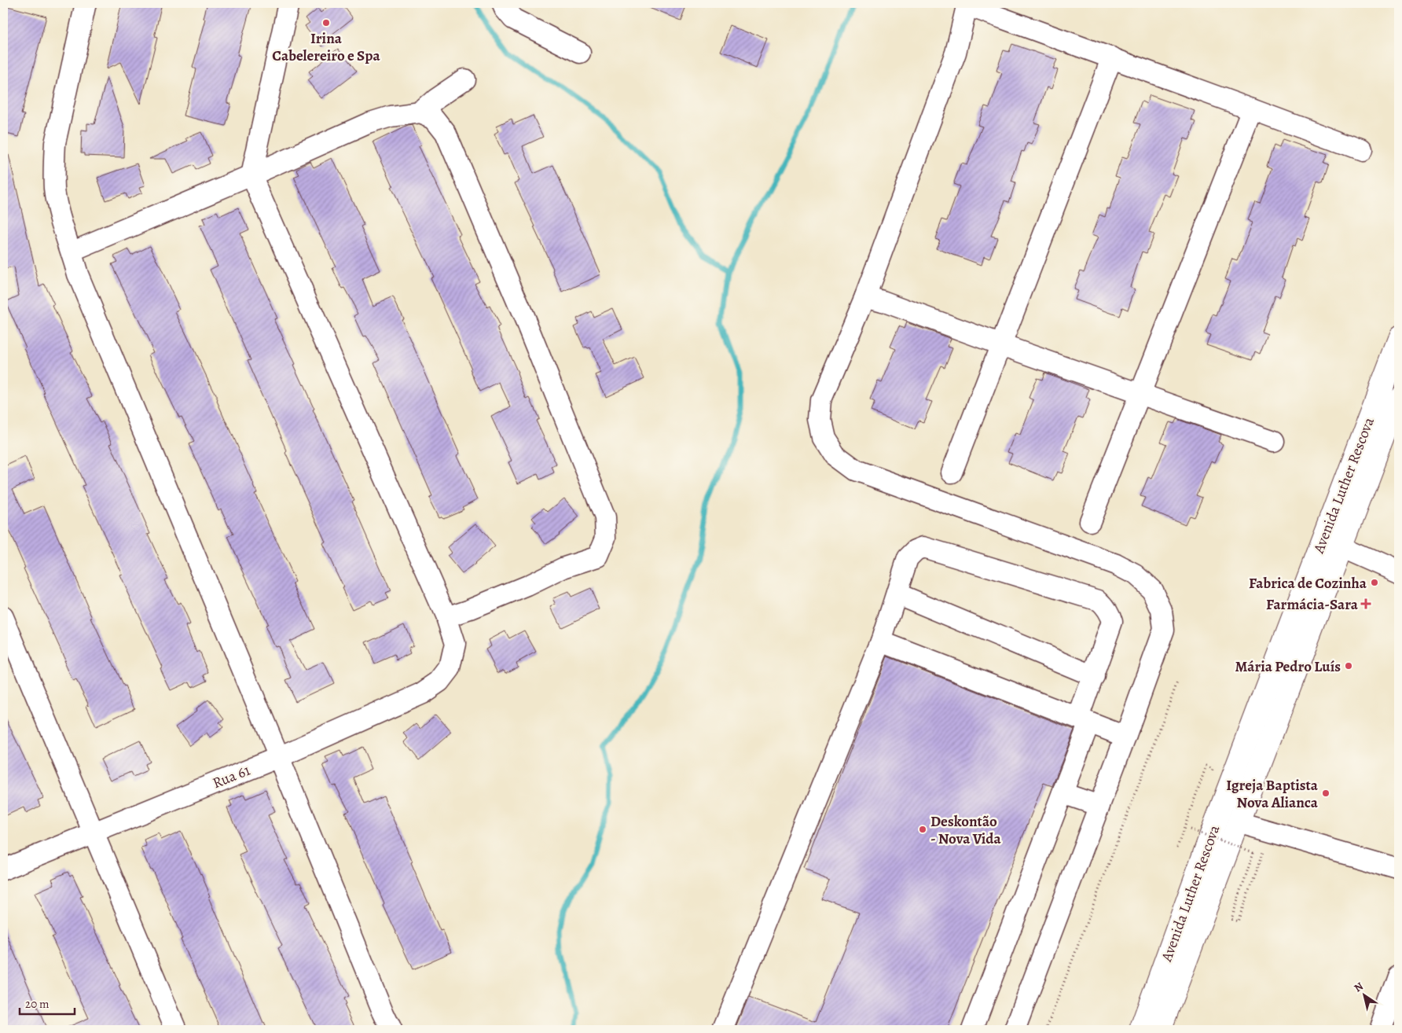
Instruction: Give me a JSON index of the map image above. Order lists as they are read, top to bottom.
{
  "streets": {
    "main road": ["Avenida Luther Rescova"],
    "street": ["Rua 61"]
  },
  "places": {
    "other": [
      "Irina Cabelereiro e Spa",
      "Fabrica de Cozinha",
      "Mária Pedro Luís",
      "Igreja Baptista Nova Alianca",
      "Deskontão - Nova Vida"
    ],
    "health": ["Farmácia-Sara"]
  },
  "scale_bar": "20 m",
  "north": "top left"
}
